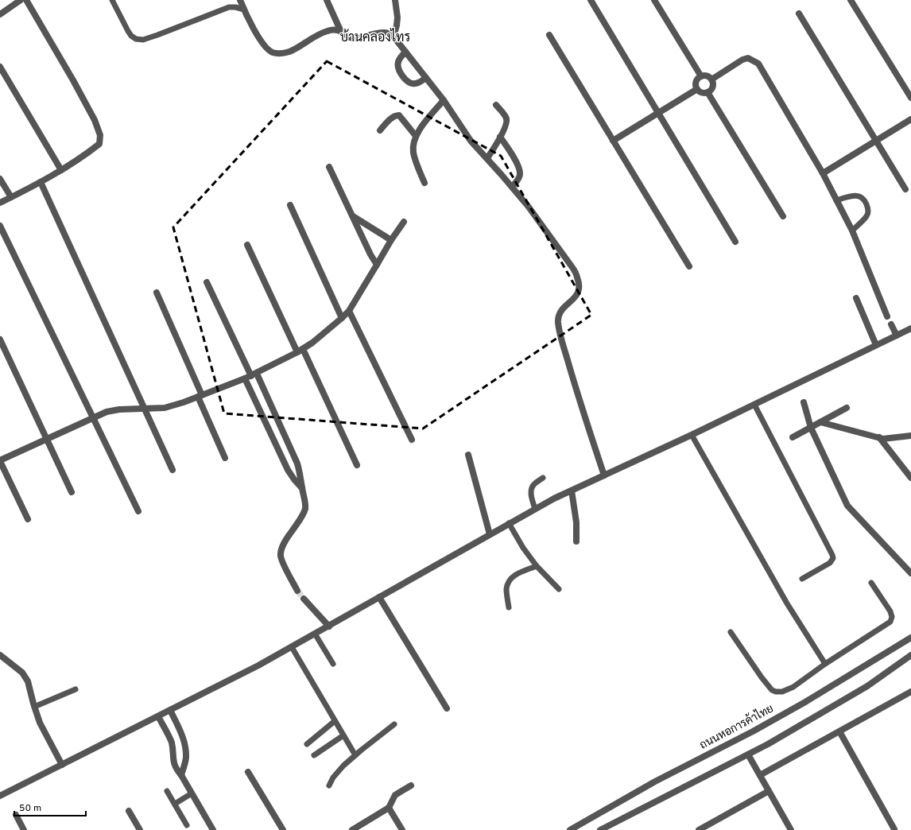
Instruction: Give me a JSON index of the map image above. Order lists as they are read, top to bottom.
{
  "streets": {
    "street": ["ถนนหอการค้าไทย"]
  },
  "districts": ["บ้านคลองไทร"],
  "scale_bar": "50 m"
}
